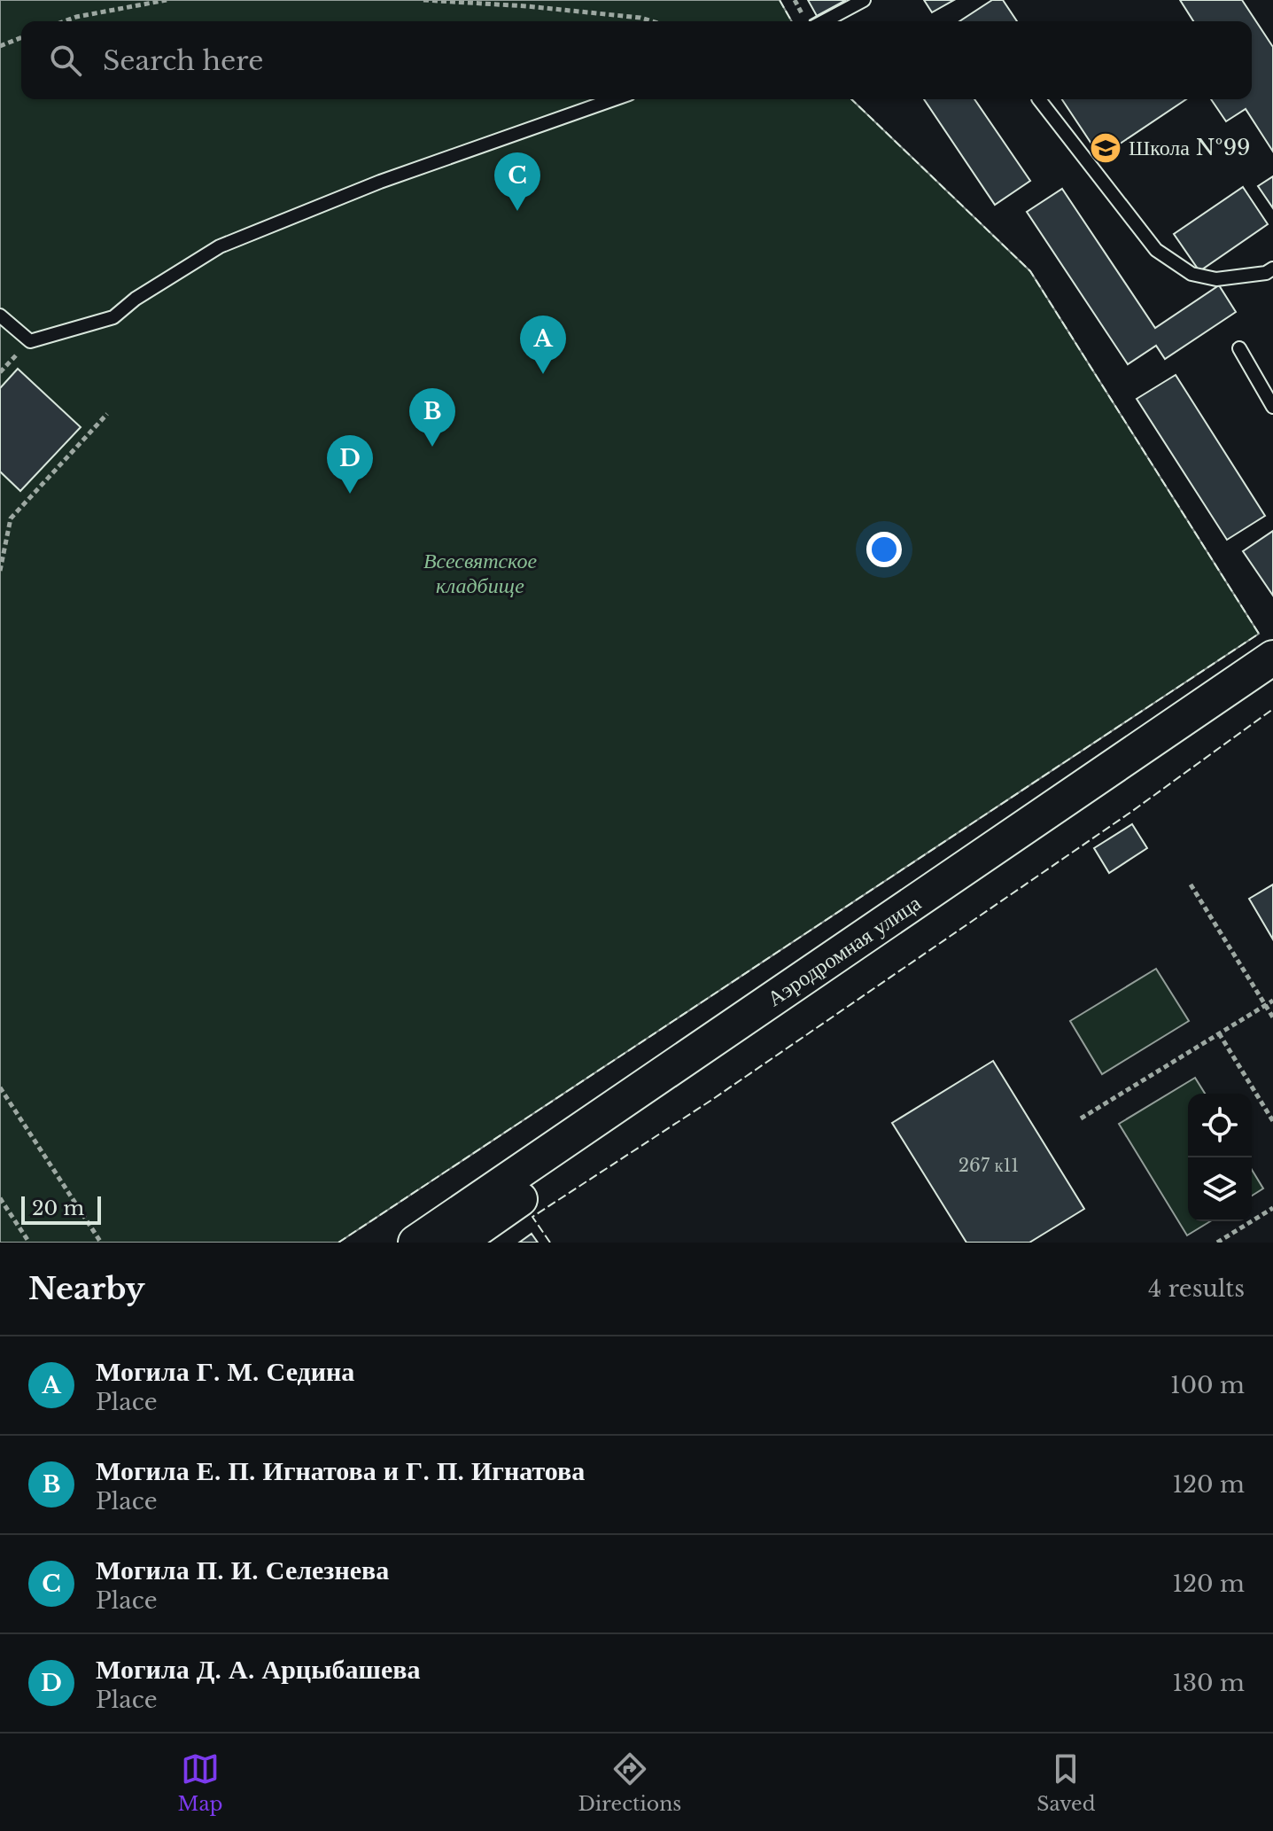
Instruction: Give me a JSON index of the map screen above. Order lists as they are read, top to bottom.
{
  "streets": {
    "street": ["Аэродромная улица"]
  },
  "parks": ["Всесвятское кладбище"],
  "places": {
    "school or university": ["Школа №99"]
  },
  "house_numbers": ["267 к11"],
  "scale_bar": "20 m",
  "page": {
    "search": "Search here",
    "pins": [
      "C",
      "A",
      "B",
      "D"
    ],
    "scale": "20 m",
    "heading": ["Nearby", "4 results"],
    "list": [
      {
        "mark": "A",
        "name": "Могила Г. М. Седина",
        "note": "Place",
        "value": "100 m"
      },
      {
        "mark": "B",
        "name": "Могила Е. П. Игнатова и Г. П. Игнатова",
        "note": "Place",
        "value": "120 m"
      },
      {
        "mark": "C",
        "name": "Могила П. И. Селезнева",
        "note": "Place",
        "value": "120 m"
      },
      {
        "mark": "D",
        "name": "Могила Д. А. Арцыбашева",
        "note": "Place",
        "value": "130 m"
      }
    ],
    "nav": ["Map", "Directions", "Saved"]
  }
}
